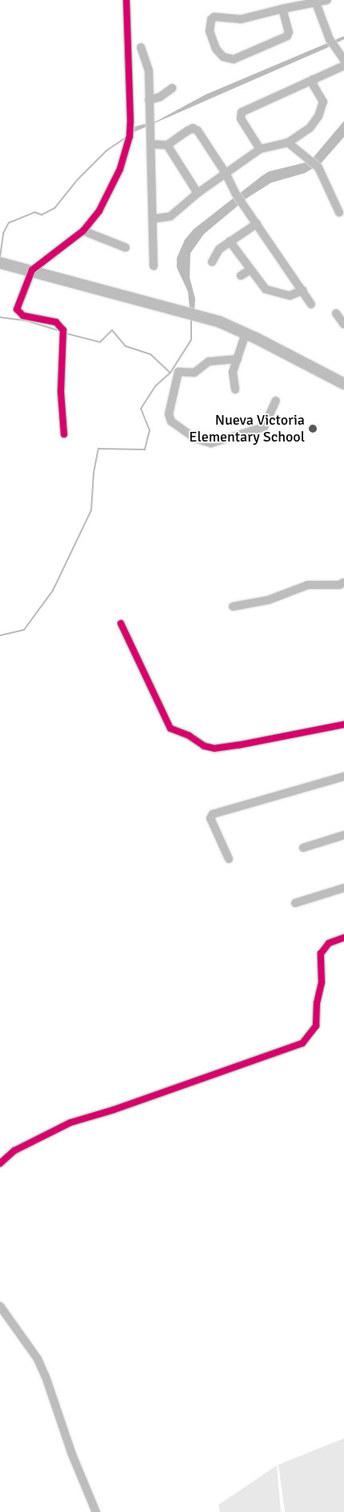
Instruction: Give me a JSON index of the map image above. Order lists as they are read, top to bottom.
{
  "places": ["Nueva Victoria Elementary School"]
}
